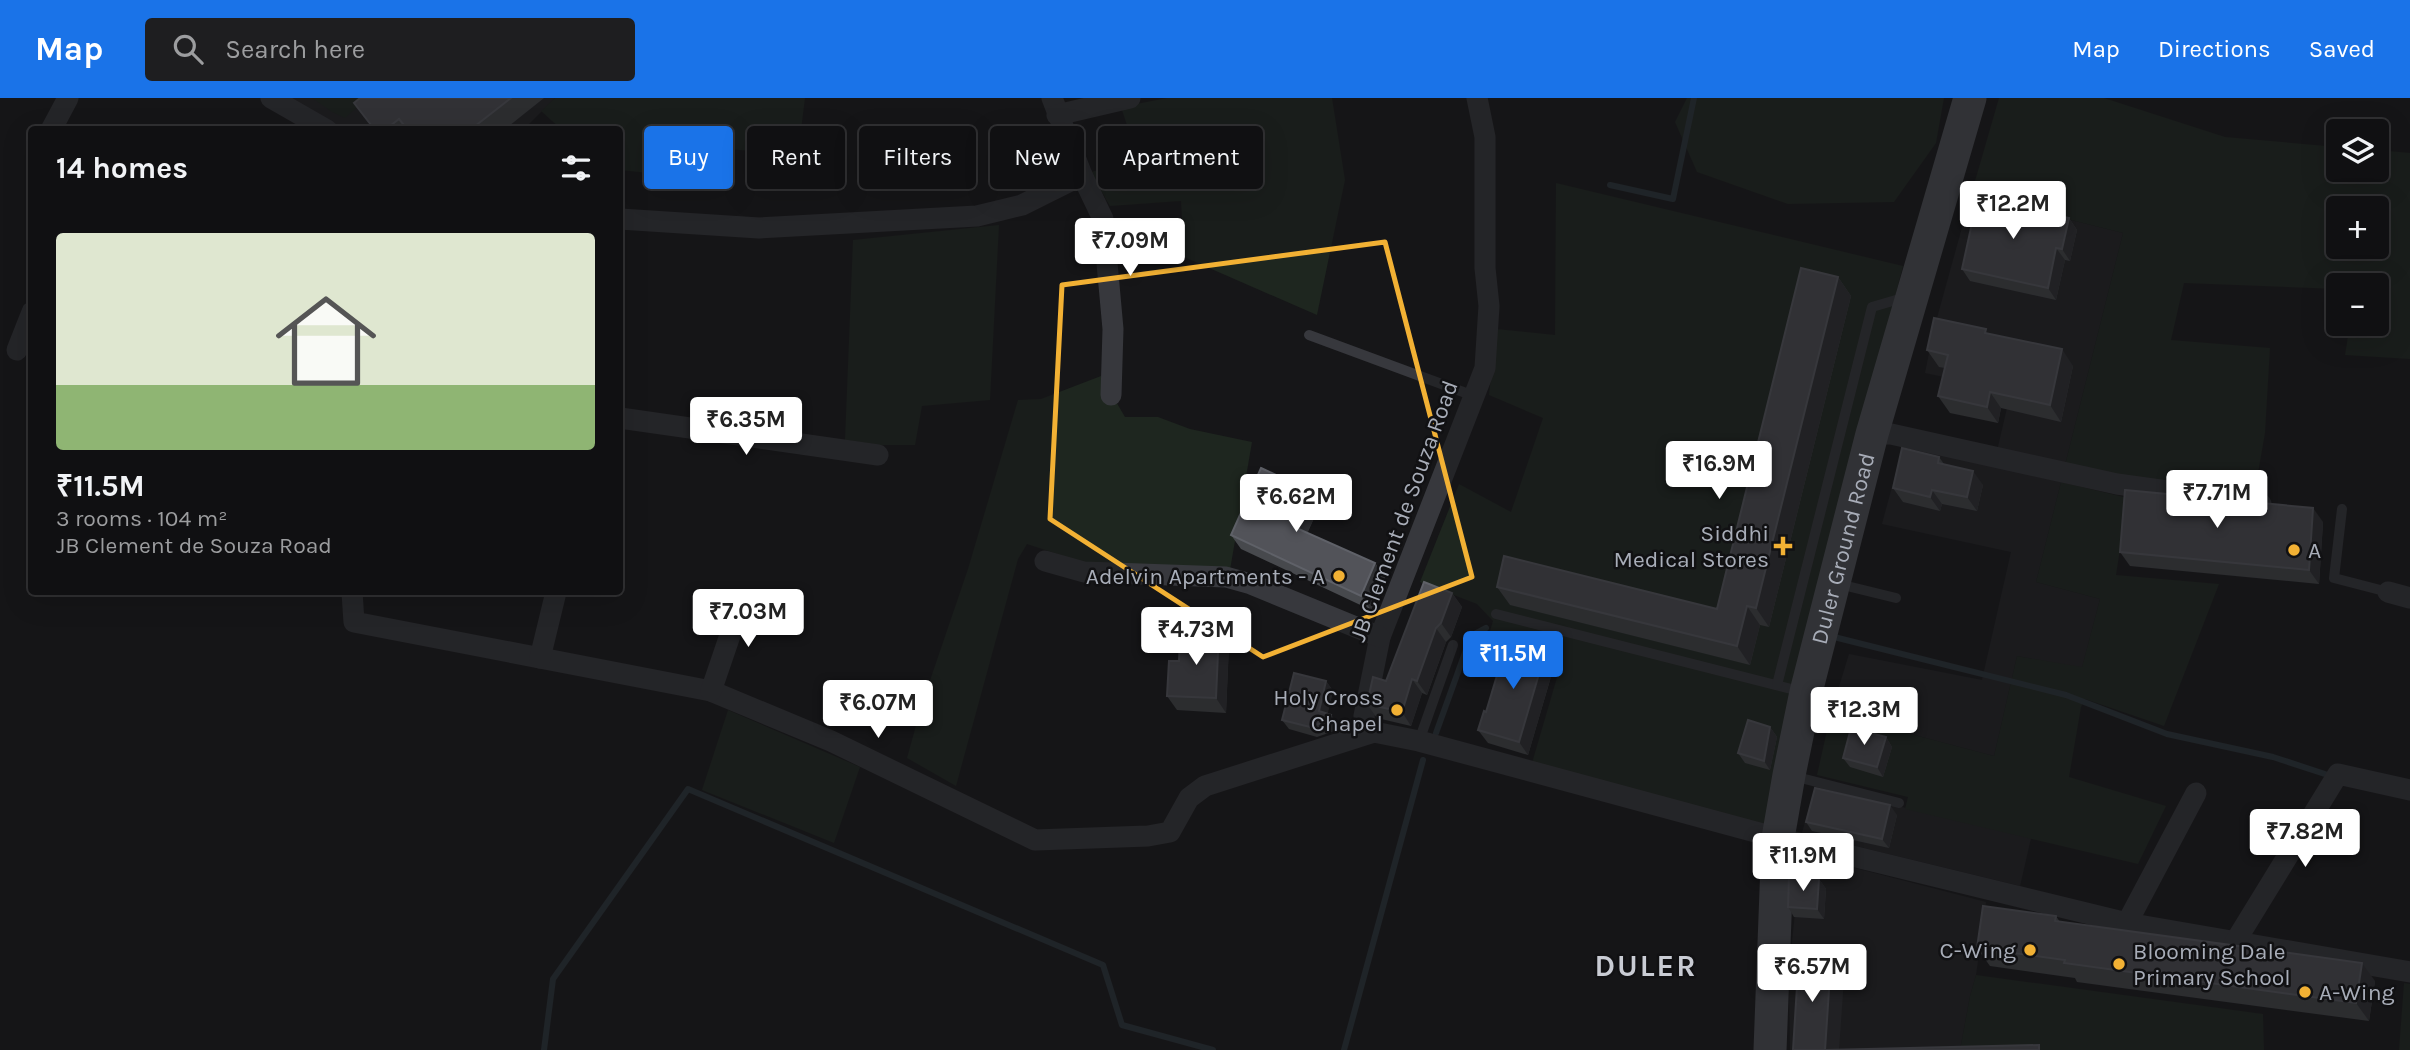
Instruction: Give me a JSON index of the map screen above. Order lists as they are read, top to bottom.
{
  "streets": {
    "main road": ["Duler Ground Road"],
    "street": ["JB Clement de Souza Road"]
  },
  "districts": ["DULER"],
  "places": {
    "health": ["Siddhi Medical Stores"],
    "other": [
      "A",
      "Adelvin Apartments - A",
      "Holy Cross Chapel",
      "C-Wing",
      "Blooming Dale Primary School",
      "A-Wing"
    ]
  },
  "page": {
    "header": "Map",
    "search": "Search here",
    "nav": ["Map", "Directions", "Saved"],
    "map_buttons": ["+", "−"],
    "chip": [
      "Buy",
      "Rent",
      "Filters",
      "New",
      "Apartment"
    ],
    "heading": "14 homes",
    "price": [
      "₹12.2M",
      "₹7.09M",
      "₹6.35M",
      "₹16.9M",
      "₹7.71M",
      "₹6.62M",
      "₹7.03M",
      "₹4.73M",
      "₹11.5M",
      "₹6.07M",
      "₹12.3M",
      "₹7.82M",
      "₹11.9M",
      "₹6.57M"
    ],
    "list": [
      {
        "name": "₹11.5M",
        "note": "3 rooms · 104 m² · JB Clement de Souza Road"
      }
    ]
  }
}
